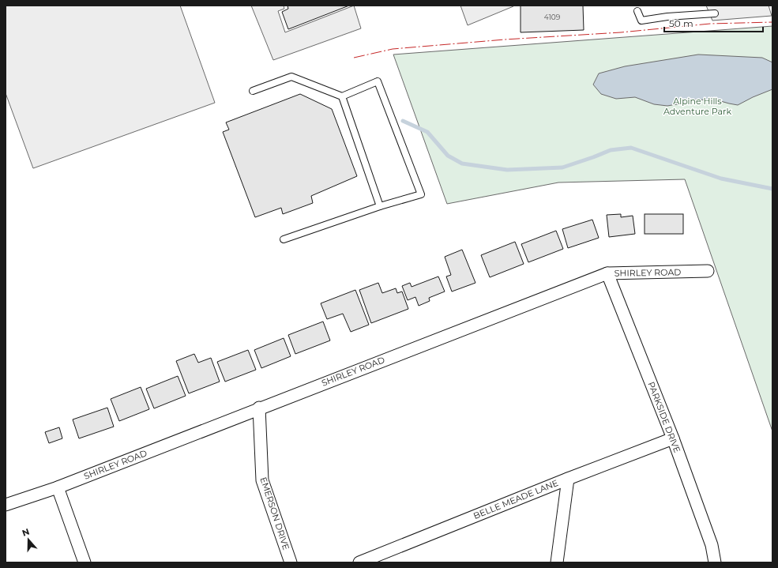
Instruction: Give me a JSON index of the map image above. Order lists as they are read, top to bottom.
{
  "streets": {
    "street": [
      "SHIRLEY ROAD",
      "PARKSIDE DRIVE",
      "BELLE MEADE LANE",
      "EMERSON DRIVE"
    ]
  },
  "crossings": [
    ["SHIRLEY ROAD", "PARKSIDE DRIVE"],
    ["SHIRLEY ROAD", "EMERSON DRIVE"],
    ["PARKSIDE DRIVE", "BELLE MEADE LANE"]
  ],
  "parks": ["Alpine Hills Adventure Park"],
  "house_numbers": ["4109"],
  "scale_bar": "50 m",
  "north": "top"
}
